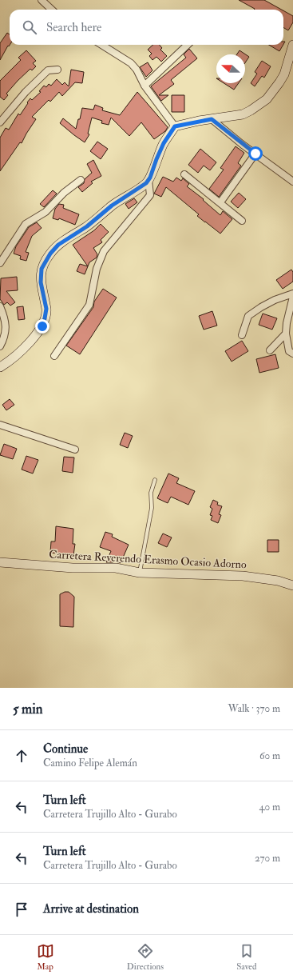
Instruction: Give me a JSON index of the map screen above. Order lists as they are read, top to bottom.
{
  "streets": {
    "main road": ["Carretera Reverendo Erasmo Ocasio Adorno"]
  },
  "north": "left",
  "page": {
    "search": "Search here",
    "heading": ["5 min", "Walk · 370 m"],
    "list": [
      ["Continue", "Camino Felipe Alemán", "60 m"],
      ["Turn left", "Carretera Trujillo Alto - Gurabo", "40 m"],
      ["Turn left", "Carretera Trujillo Alto - Gurabo", "270 m"],
      "Arrive at destination"
    ],
    "nav": ["Map", "Directions", "Saved"]
  }
}
